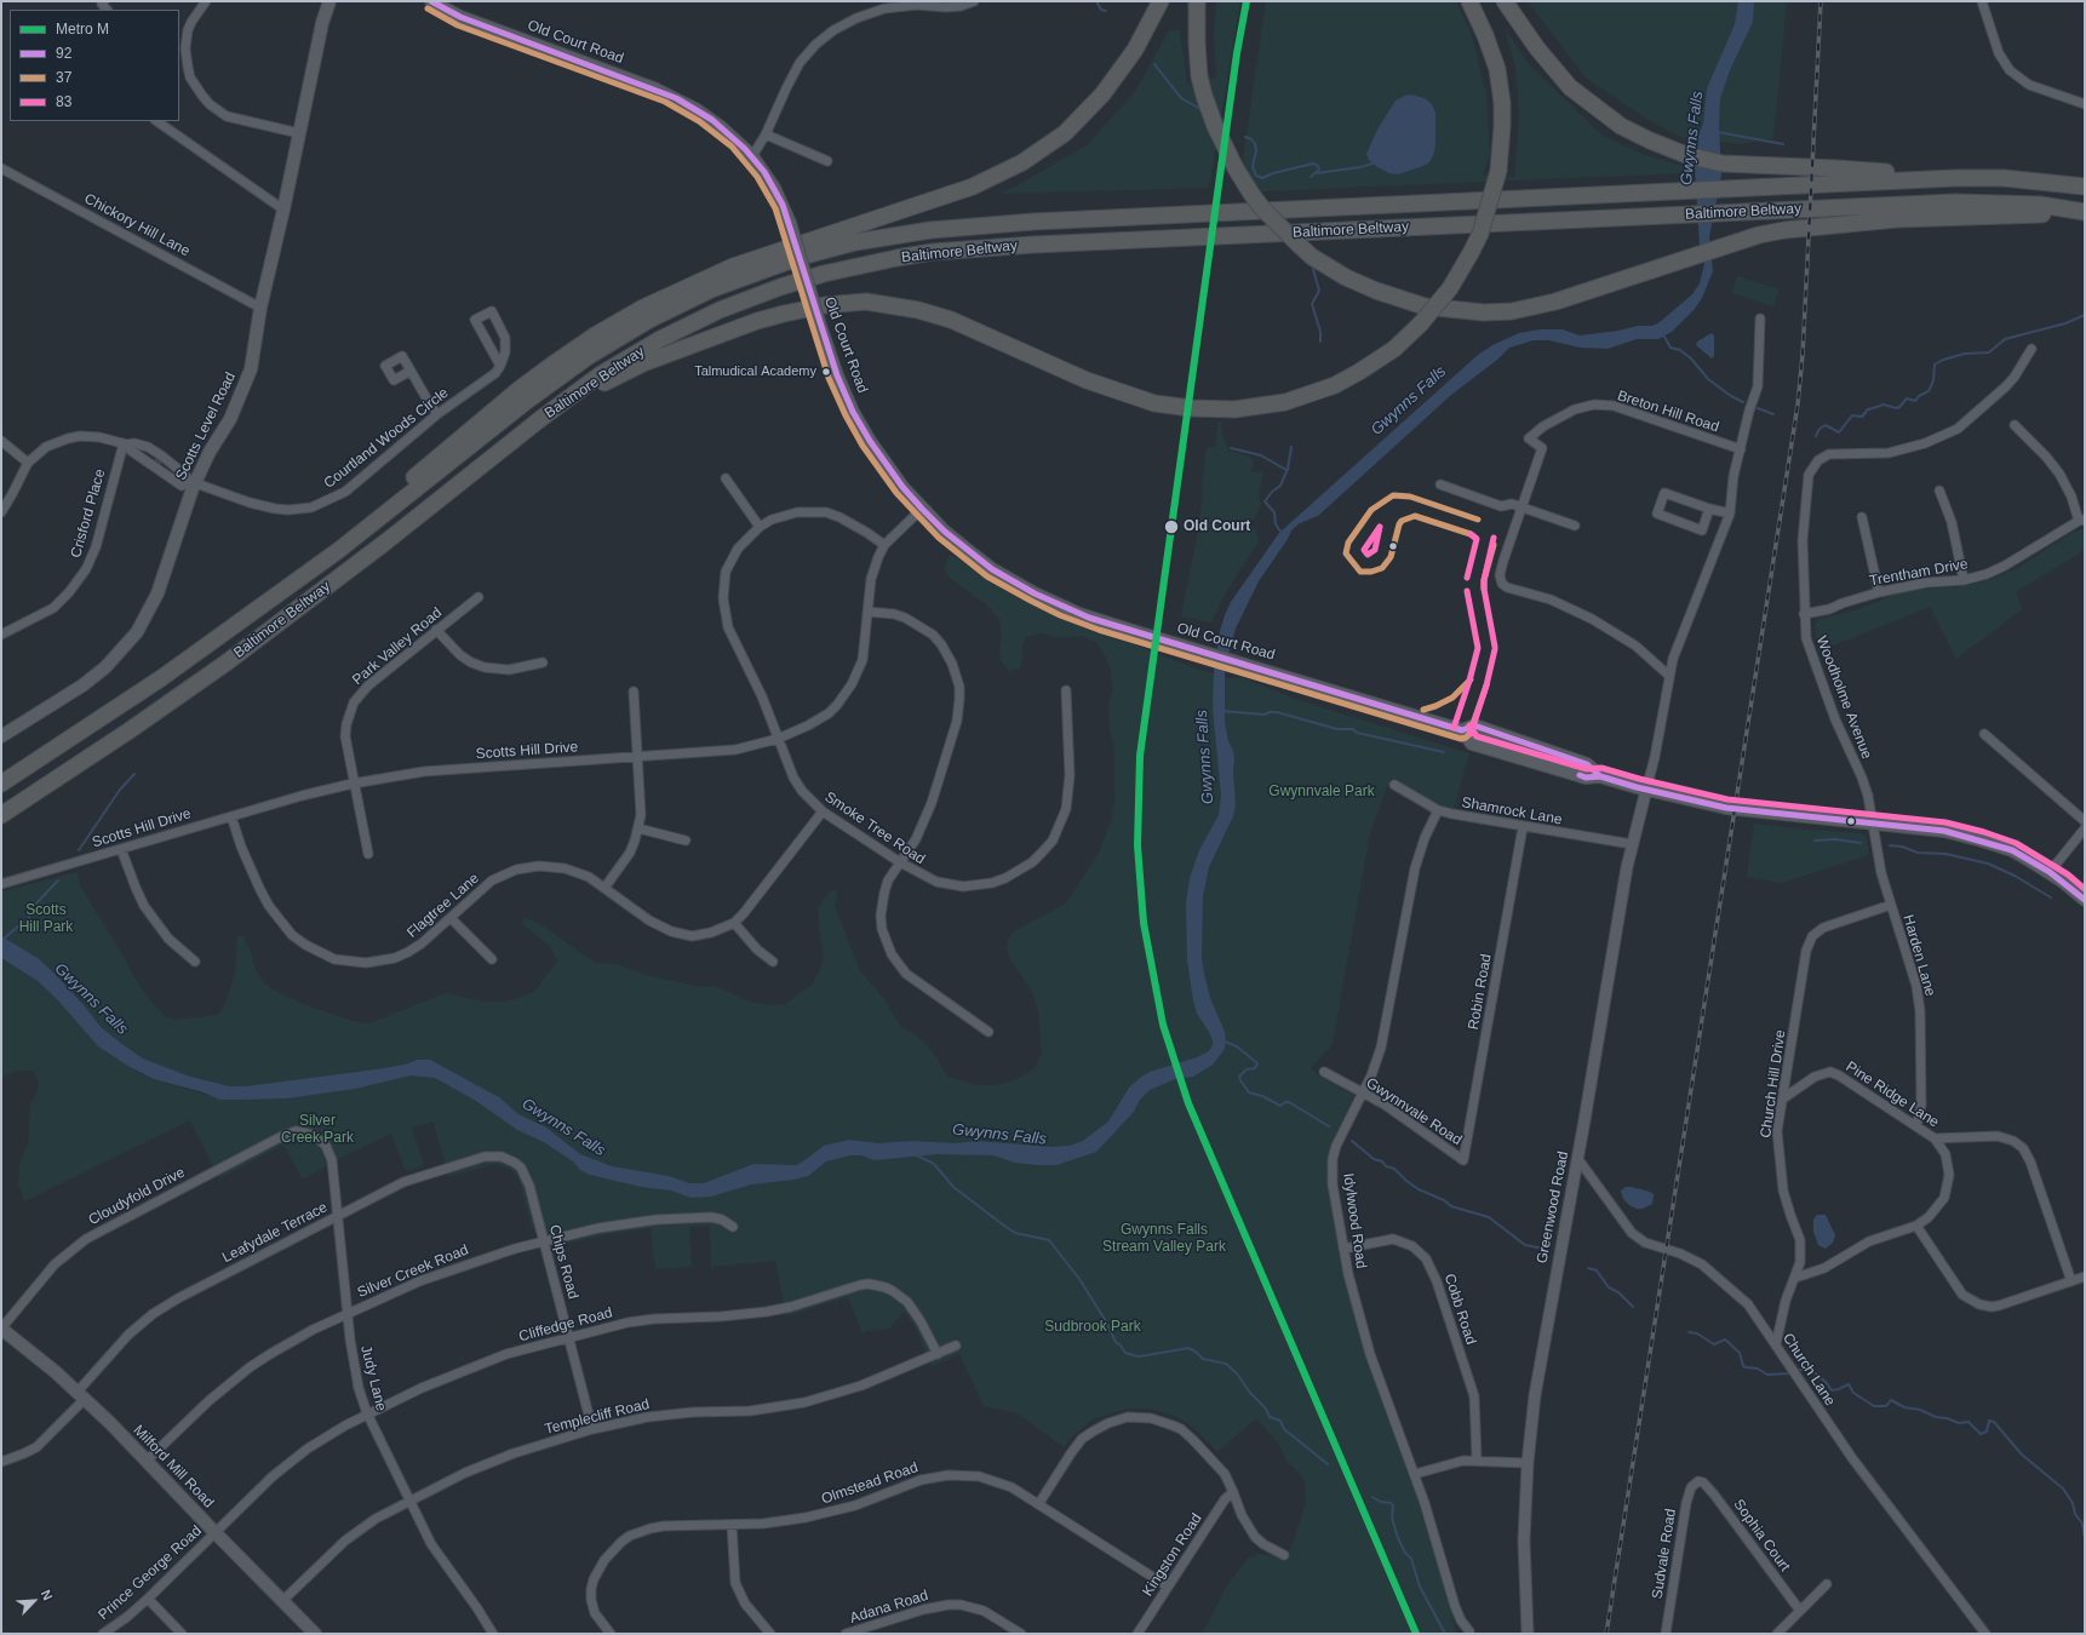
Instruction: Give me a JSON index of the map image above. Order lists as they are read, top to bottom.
{
  "streets": {
    "highway": ["Baltimore Beltway"],
    "main road": ["Old Court Road", "Scotts Level Road", "Milford Mill Road"],
    "street": [
      "Chickory Hill Lane",
      "Breton Hill Road",
      "Courtland Woods Circle",
      "Crisford Place",
      "Trentham Drive",
      "Park Valley Road",
      "Woodholme Avenue",
      "Scotts Hill Drive",
      "Shamrock Lane",
      "Smoke Tree Road",
      "Flagtree Lane",
      "Harden Lane",
      "Robin Road",
      "Church Hill Drive",
      "Pine Ridge Lane",
      "Gwynnvale Road",
      "Cloudyfold Drive",
      "Greenwood Road",
      "Idylwood Road",
      "Leafydale Terrace",
      "Chips Road",
      "Silver Creek Road",
      "Cobb Road",
      "Cliffedge Road",
      "Church Lane",
      "Judy Lane",
      "Templecliff Road",
      "Olmstead Road",
      "Sophia Court",
      "Sudvale Road",
      "Kingston Road",
      "Prince George Road",
      "Adana Road"
    ]
  },
  "crossings": [
    ["Old Court Road", "Woodholme Avenue"],
    ["Old Court Road", "Scotts Hill Drive"],
    ["Old Court Road", "Harden Lane"],
    ["Old Court Road", "Greenwood Road"],
    ["Chickory Hill Lane", "Scotts Level Road"],
    ["Scotts Level Road", "Courtland Woods Circle"],
    ["Courtland Woods Circle", "Crisford Place"],
    ["Trentham Drive", "Woodholme Avenue"],
    ["Park Valley Road", "Scotts Hill Drive"],
    ["Woodholme Avenue", "Harden Lane"],
    ["Scotts Hill Drive", "Smoke Tree Road"],
    ["Scotts Hill Drive", "Flagtree Lane"],
    ["Shamrock Lane", "Robin Road"],
    ["Shamrock Lane", "Greenwood Road"],
    ["Shamrock Lane", "Idylwood Road"],
    ["Smoke Tree Road", "Flagtree Lane"],
    ["Harden Lane", "Church Hill Drive"],
    ["Harden Lane", "Pine Ridge Lane"],
    ["Robin Road", "Gwynnvale Road"],
    ["Church Hill Drive", "Pine Ridge Lane"],
    ["Church Hill Drive", "Church Lane"],
    ["Gwynnvale Road", "Idylwood Road"],
    ["Cloudyfold Drive", "Judy Lane"],
    ["Cloudyfold Drive", "Milford Mill Road"],
    ["Greenwood Road", "Church Lane"],
    ["Idylwood Road", "Cobb Road"],
    ["Leafydale Terrace", "Chips Road"],
    ["Leafydale Terrace", "Judy Lane"],
    ["Leafydale Terrace", "Milford Mill Road"],
    ["Chips Road", "Silver Creek Road"],
    ["Chips Road", "Cliffedge Road"],
    ["Chips Road", "Templecliff Road"],
    ["Silver Creek Road", "Judy Lane"],
    ["Silver Creek Road", "Milford Mill Road"],
    ["Cliffedge Road", "Judy Lane"],
    ["Cliffedge Road", "Templecliff Road"],
    ["Cliffedge Road", "Milford Mill Road"],
    ["Cliffedge Road", "Prince George Road"],
    ["Judy Lane", "Templecliff Road"],
    ["Templecliff Road", "Milford Mill Road"],
    ["Milford Mill Road", "Prince George Road"],
    ["Olmstead Road", "Kingston Road"],
    ["Sophia Court", "Sudvale Road"]
  ],
  "water": ["Gwynns Falls"],
  "parks": [
    "Gwynnvale Park",
    "Scotts Hill Park",
    "Silver Creek Park",
    "Gwynns Falls Stream Valley Park",
    "Sudbrook Park"
  ],
  "places": ["Talmudical Academy", "Old Court"],
  "lines": [
    "metro line M",
    "transit line 92",
    "transit line 37",
    "transit line 83"
  ],
  "legend": [
    "Metro M",
    "92",
    "37",
    "83"
  ],
  "north": "top right"
}
